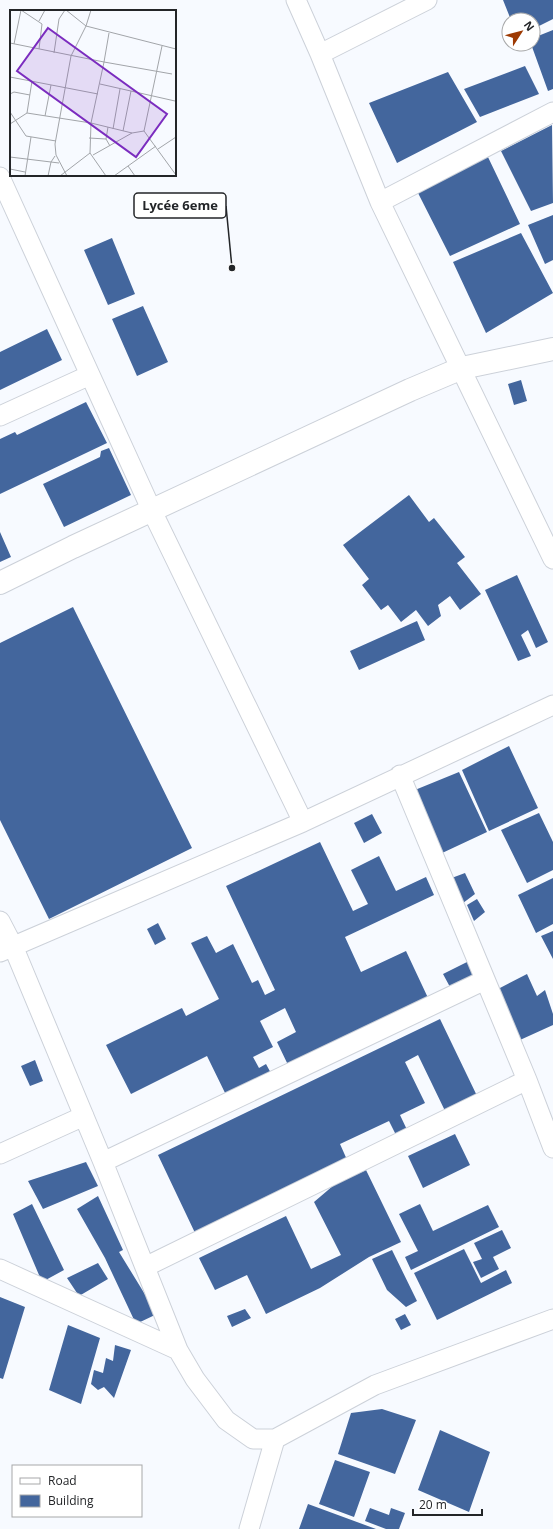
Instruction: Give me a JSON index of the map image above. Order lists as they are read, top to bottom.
{
  "places": ["Lycée 6eme"],
  "legend": ["Road", "Building"],
  "scale_bar": "20 m",
  "north": "top right"
}
